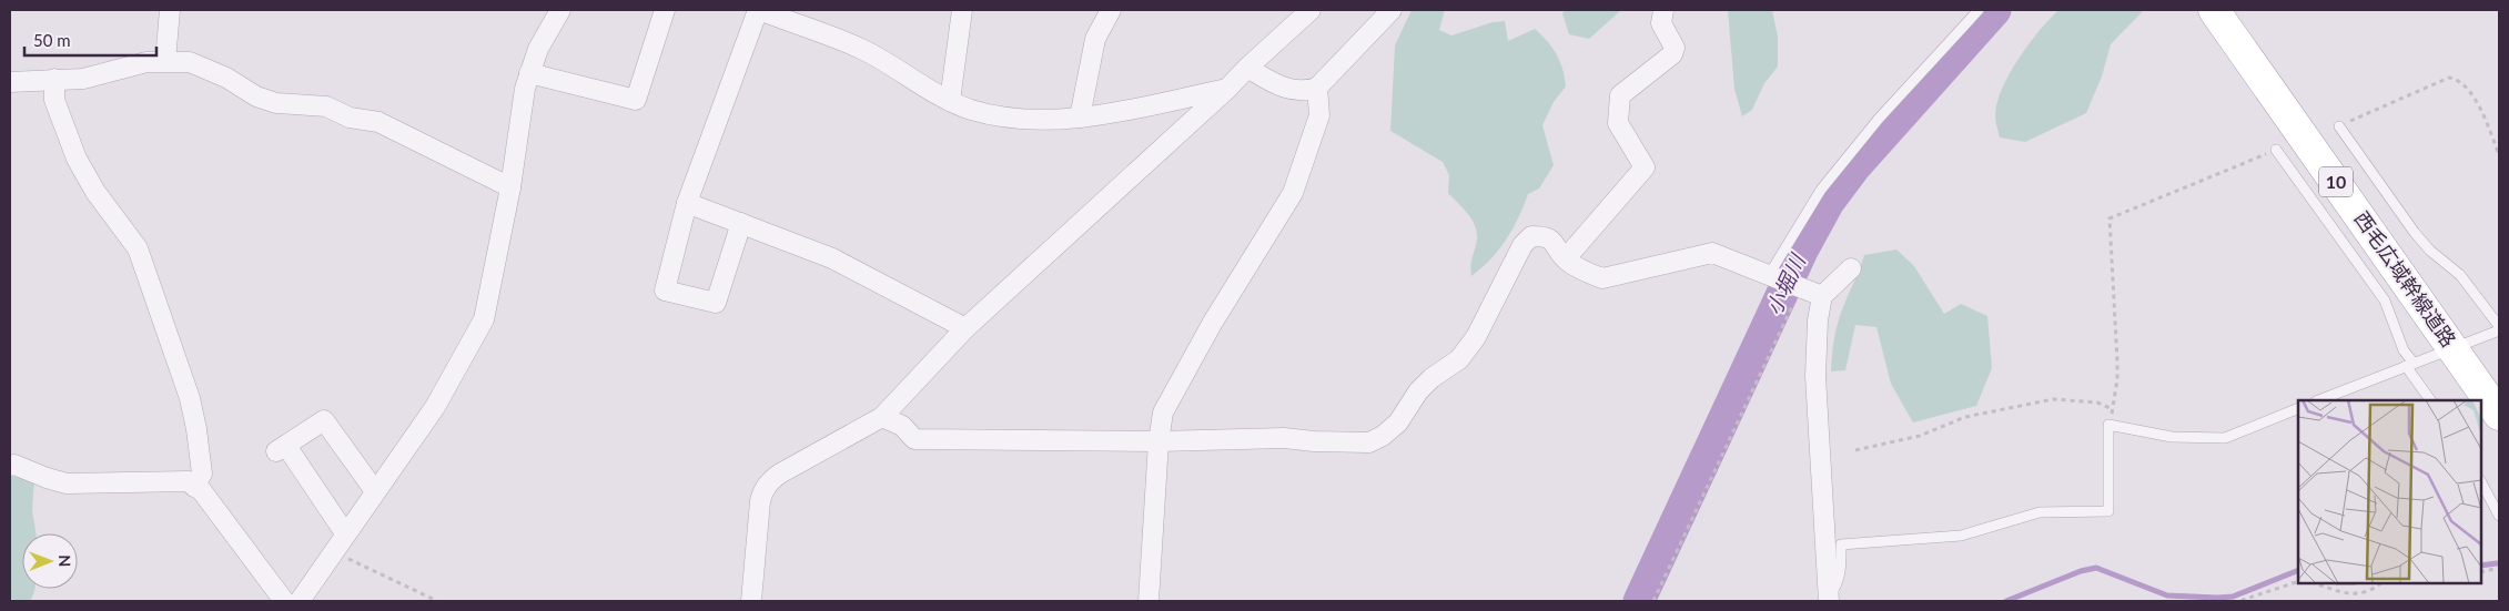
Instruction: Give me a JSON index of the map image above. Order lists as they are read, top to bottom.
{
  "streets": {
    "main road": ["10", "西毛広域幹線道路"]
  },
  "water": ["小堀川"],
  "scale_bar": "50 m",
  "north": "right"
}
